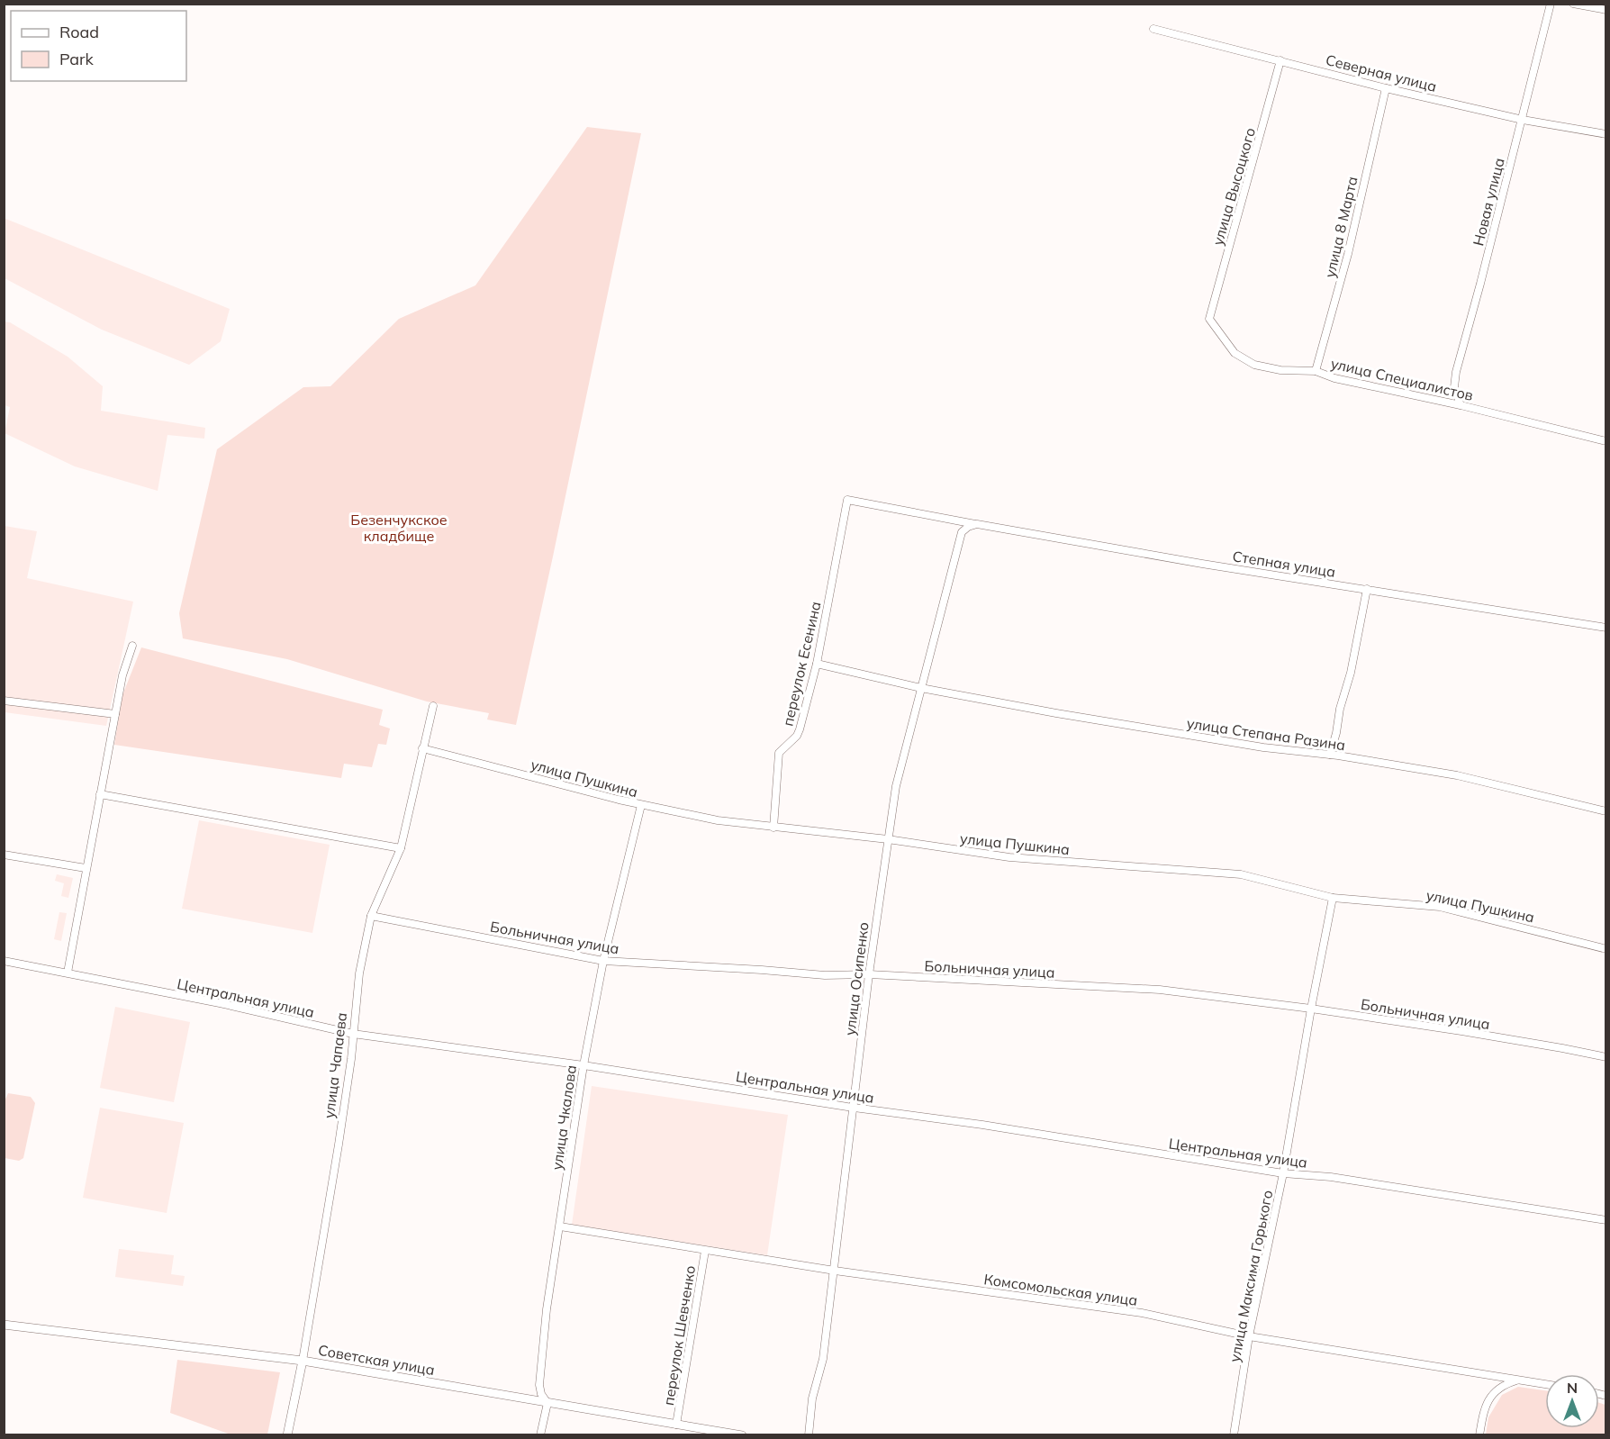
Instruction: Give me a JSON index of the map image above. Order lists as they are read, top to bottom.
{
  "streets": {
    "street": [
      "Северная улица",
      "улица Высоцкого",
      "Новая улица",
      "улица 8 Марта",
      "улица Специалистов",
      "Степная улица",
      "переулок Есенина",
      "улица Степана Разина",
      "улица Пушкина",
      "Больничная улица",
      "улица Осипенко",
      "Центральная улица",
      "улица Чапаева",
      "улица Чкалова",
      "улица Максима Горького",
      "Комсомольская улица",
      "переулок Шевченко",
      "Советская улица"
    ]
  },
  "crossings": [
    ["Северная улица", "улица Высоцкого"],
    ["Северная улица", "Новая улица"],
    ["Северная улица", "улица 8 Марта"],
    ["улица Высоцкого", "улица Специалистов"],
    ["Новая улица", "улица Специалистов"],
    ["улица 8 Марта", "улица Специалистов"],
    ["Степная улица", "переулок Есенина"],
    ["Степная улица", "улица Осипенко"],
    ["переулок Есенина", "улица Степана Разина"],
    ["переулок Есенина", "улица Пушкина"],
    ["улица Степана Разина", "улица Осипенко"],
    ["улица Пушкина", "улица Осипенко"],
    ["улица Пушкина", "улица Чапаева"],
    ["улица Пушкина", "улица Чкалова"],
    ["улица Пушкина", "улица Максима Горького"],
    ["Больничная улица", "улица Осипенко"],
    ["Больничная улица", "улица Чапаева"],
    ["Больничная улица", "улица Чкалова"],
    ["Больничная улица", "улица Максима Горького"],
    ["улица Осипенко", "Центральная улица"],
    ["улица Осипенко", "Комсомольская улица"],
    ["Центральная улица", "улица Чапаева"],
    ["Центральная улица", "улица Чкалова"],
    ["Центральная улица", "улица Максима Горького"],
    ["улица Чапаева", "Советская улица"],
    ["улица Чкалова", "Комсомольская улица"],
    ["улица Чкалова", "Советская улица"],
    ["улица Максима Горького", "Комсомольская улица"],
    ["Комсомольская улица", "переулок Шевченко"],
    ["переулок Шевченко", "Советская улица"]
  ],
  "parks": ["Безенчукское кладбище"],
  "legend": ["Road", "Park"],
  "north": "top"
}
